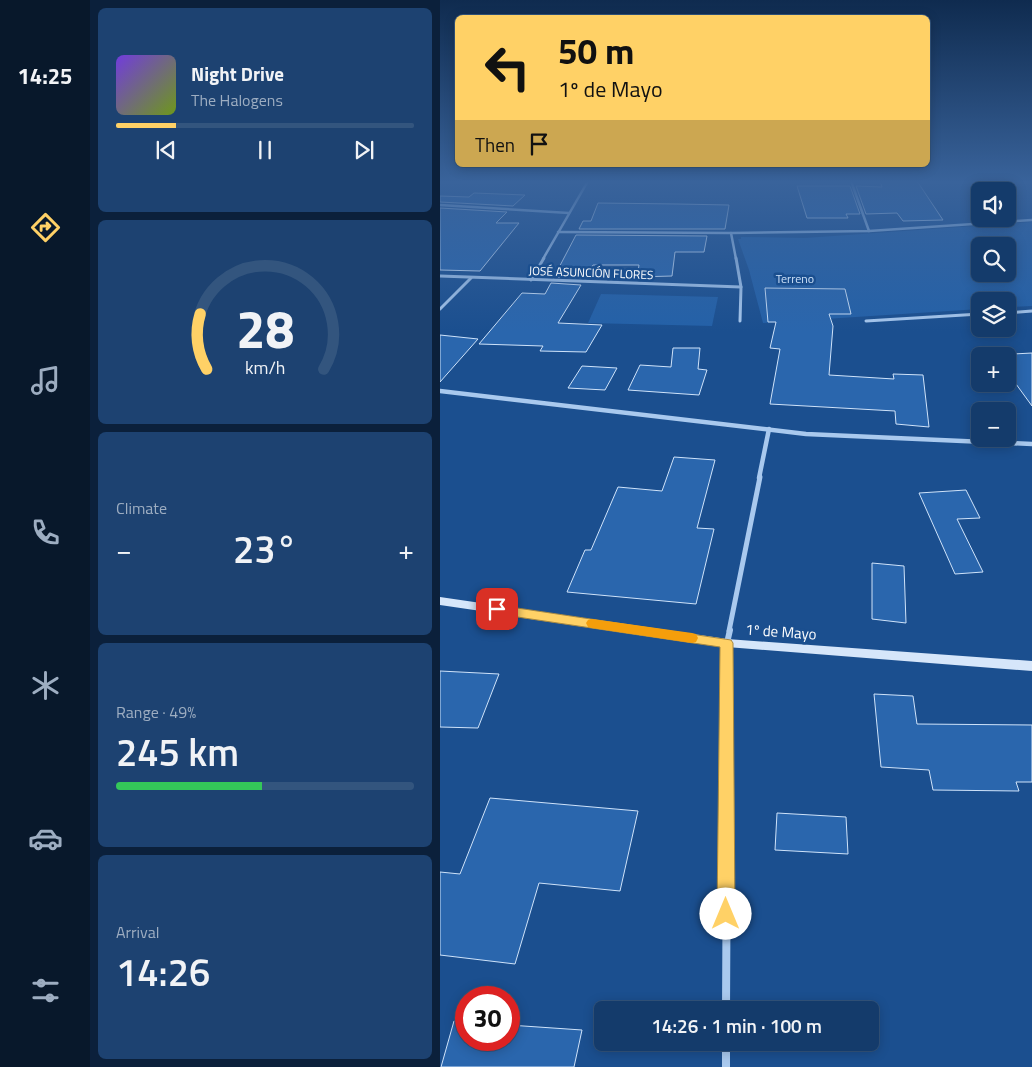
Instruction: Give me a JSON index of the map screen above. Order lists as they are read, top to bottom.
{
  "streets": {
    "street": ["JOSÉ ASUNCIÓN FLORES", "1º de Mayo"]
  },
  "parks": ["Terreno"],
  "page": {
    "tabs": "14:25",
    "turn": ["50 m", "1º de Mayo"],
    "song": ["Night Drive", "The Halogens"],
    "then": "Then",
    "map_buttons": ["+", "−"],
    "tile": [
      "Climate",
      ["Range · 49%", "245 km"],
      ["Arrival", "14:26"]
    ],
    "heat": ["−", "23°", "+"],
    "limit": "30",
    "trip": "14:26 · 1 min · 100 m",
    "gauge": ["28", "km/h"]
  }
}
